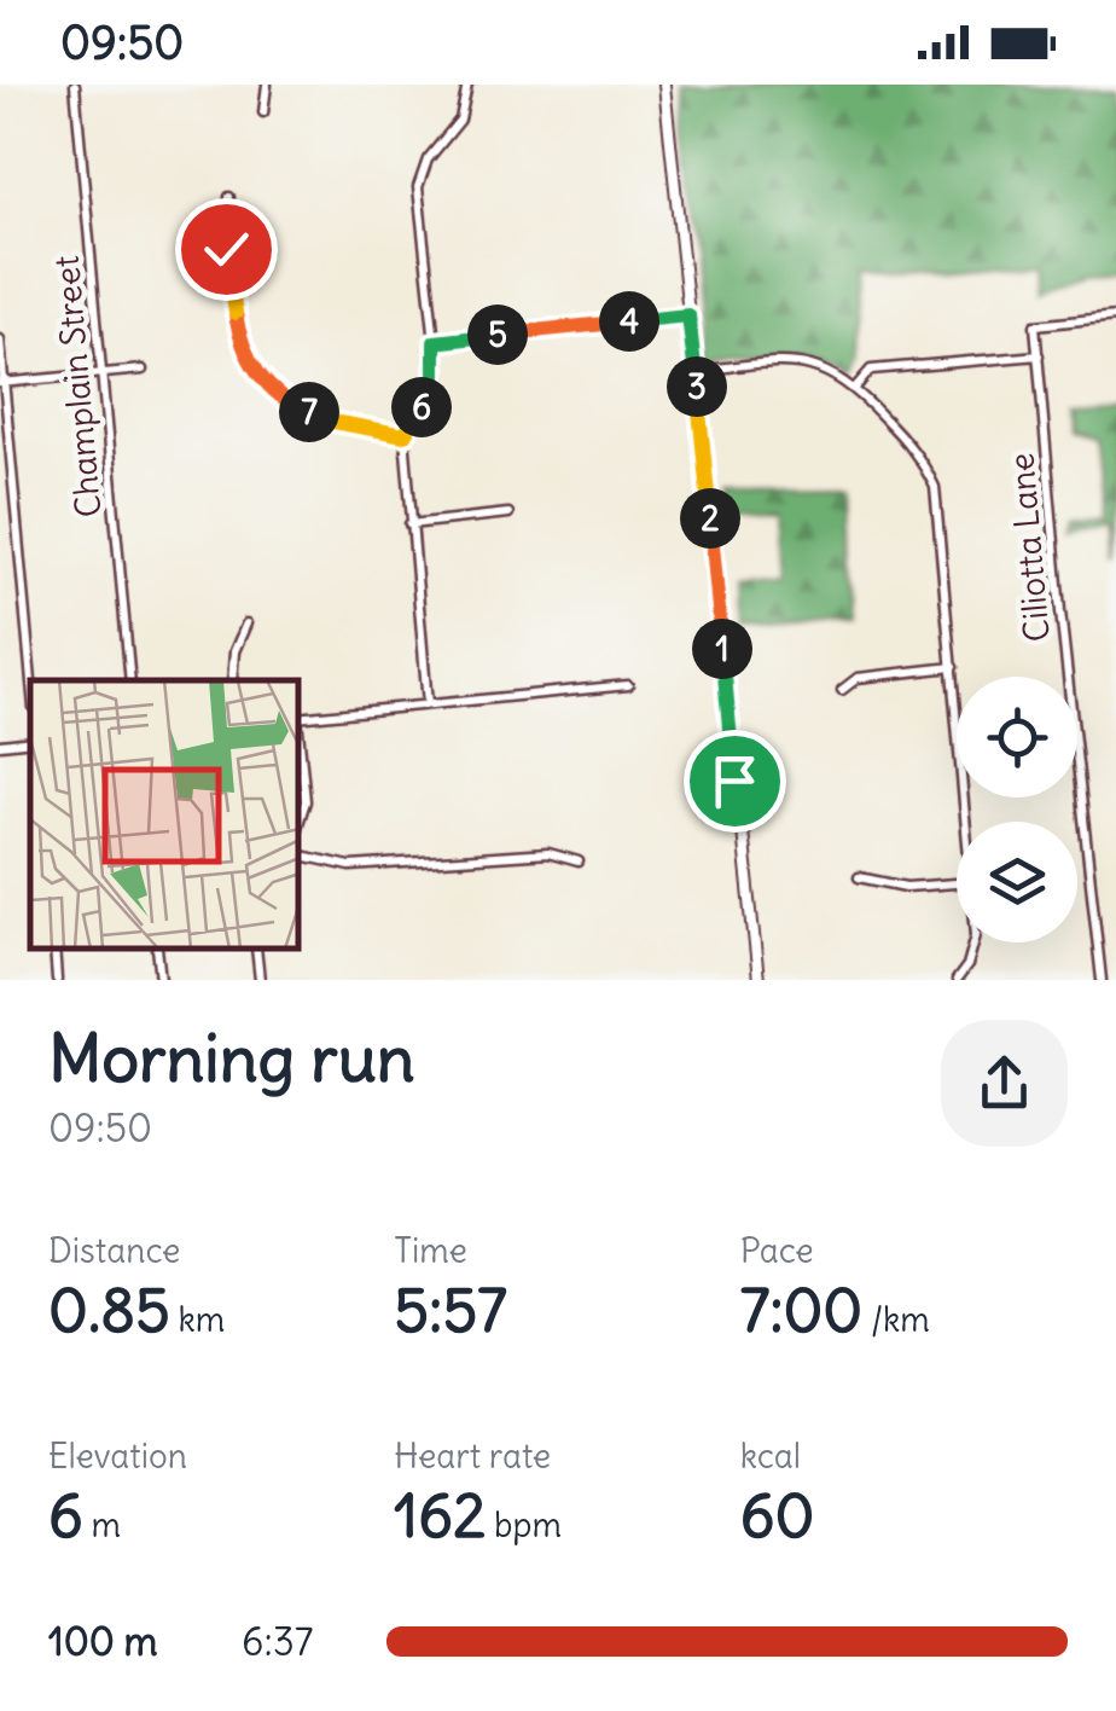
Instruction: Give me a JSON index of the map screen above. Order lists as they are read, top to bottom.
{
  "streets": {
    "street": ["Champlain Street", "Ciliotta Lane"]
  },
  "page": {
    "status": "09:50",
    "pins": [
      "4",
      "5",
      "3",
      "6",
      "7",
      "2",
      "1"
    ],
    "heading": ["Morning run", "09:50"],
    "stats": [
      ["Distance", "0.85 km"],
      ["Time", "5:57"],
      ["Pace", "7:00 /km"],
      ["Elevation", "6 m"],
      ["Heart rate", "162 bpm"],
      ["kcal", "60"]
    ],
    "list": [
      {
        "name": "100 m",
        "note": "6:37"
      }
    ]
  }
}
